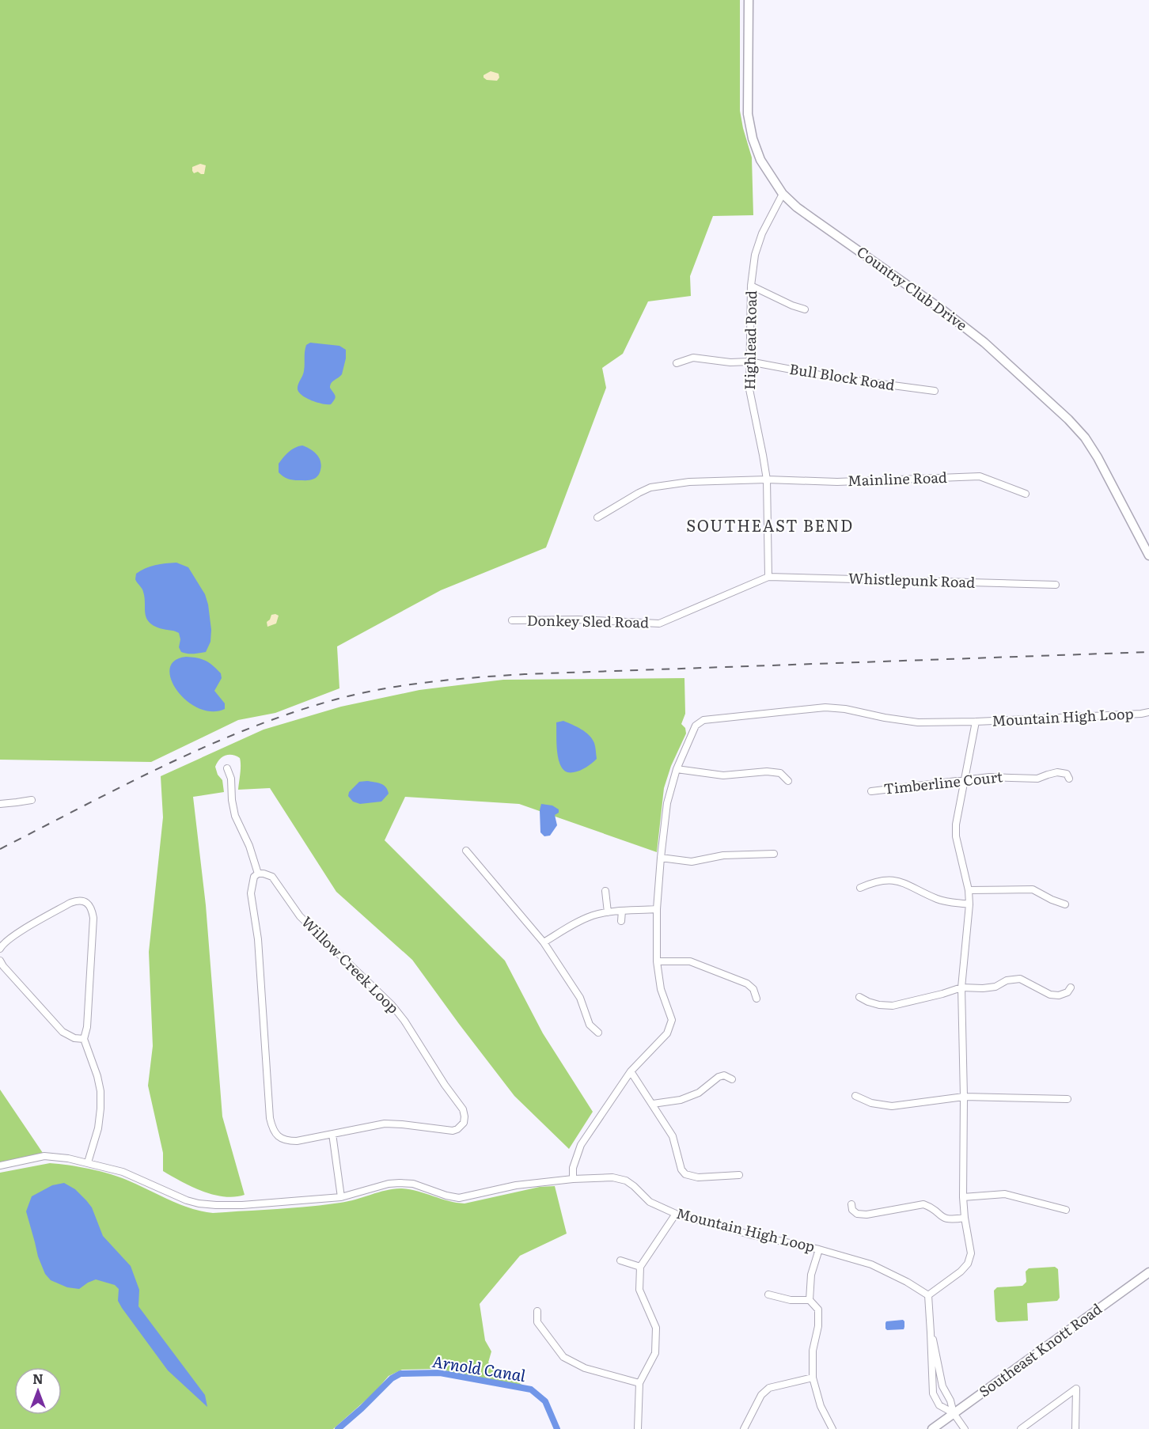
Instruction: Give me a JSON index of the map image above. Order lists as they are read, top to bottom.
{
  "streets": {
    "street": [
      "Country Club Drive",
      "Highlead Road",
      "Bull Block Road",
      "Mainline Road",
      "Whistlepunk Road",
      "Donkey Sled Road",
      "Mountain High Loop",
      "Timberline Court",
      "Willow Creek Loop",
      "Southeast Knott Road"
    ]
  },
  "crossings": [
    ["Country Club Drive", "Highlead Road"],
    ["Highlead Road", "Bull Block Road"],
    ["Highlead Road", "Mainline Road"],
    ["Highlead Road", "Whistlepunk Road"],
    ["Highlead Road", "Donkey Sled Road"],
    ["Whistlepunk Road", "Donkey Sled Road"],
    ["Mountain High Loop", "Timberline Court"]
  ],
  "districts": ["SOUTHEAST BEND"],
  "water": ["Arnold Canal"],
  "north": "top"
}
